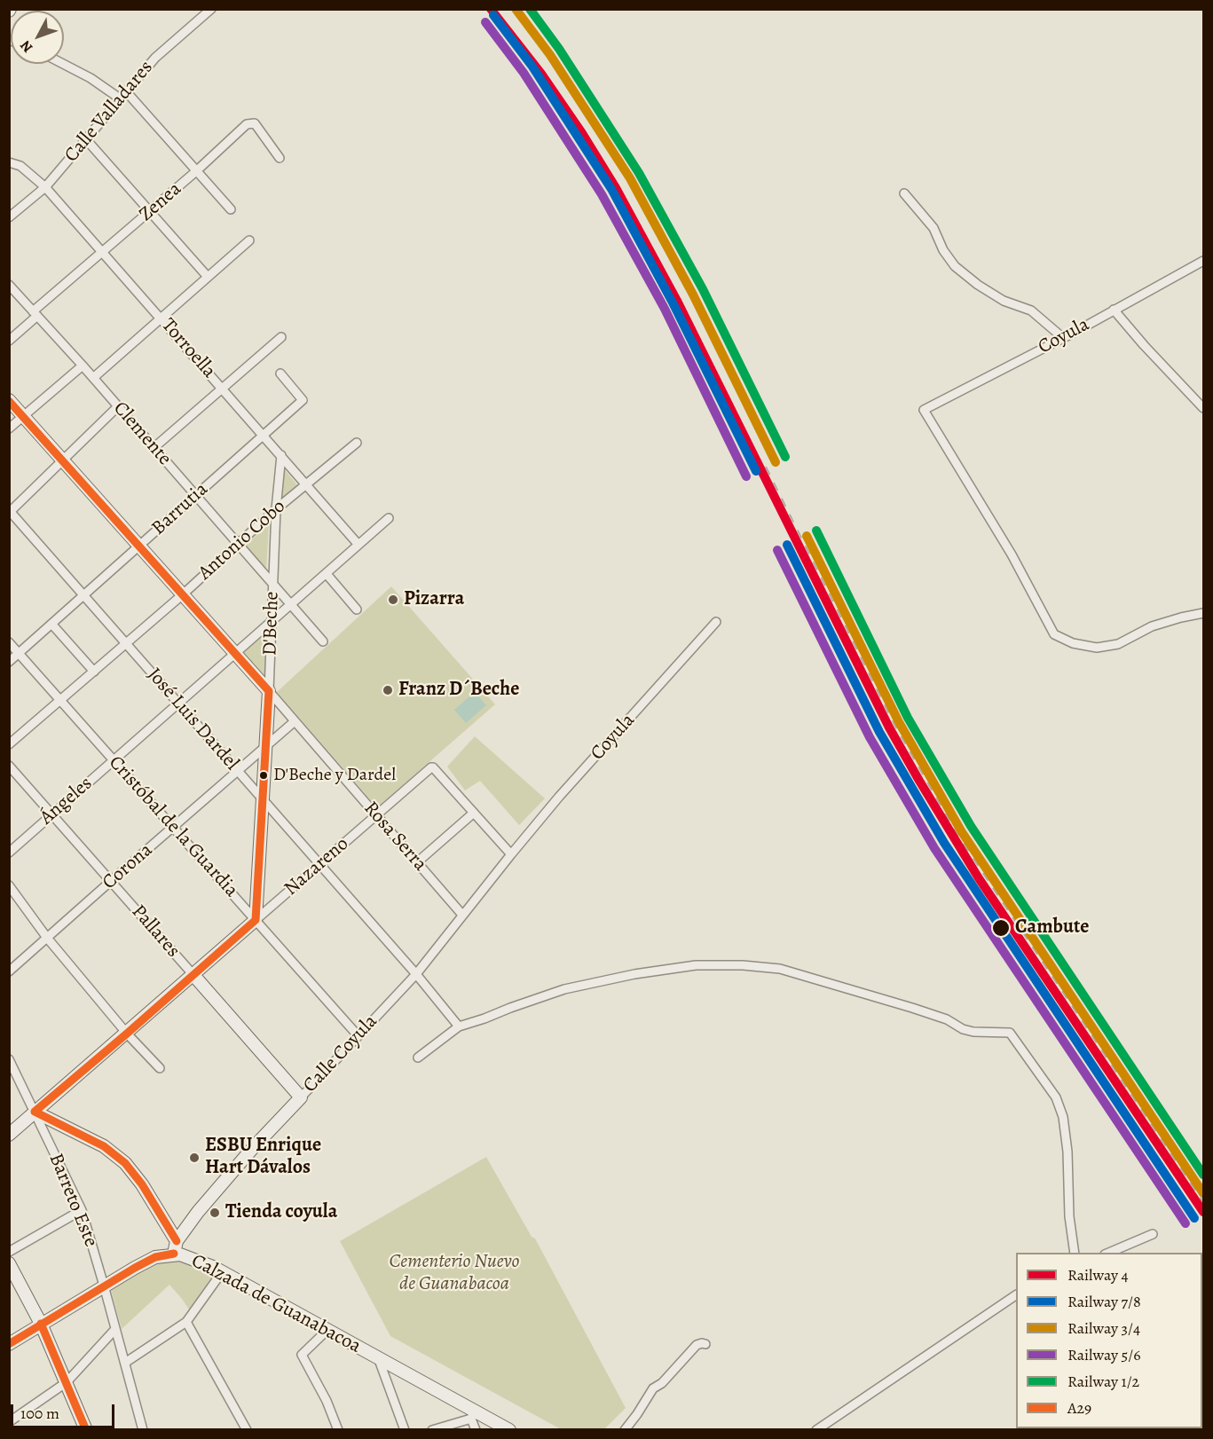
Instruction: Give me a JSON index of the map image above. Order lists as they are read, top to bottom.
{
  "streets": {
    "street": [
      "Calle Valladares",
      "Zenea",
      "Coyula",
      "Torroella",
      "Clemente",
      "Barrutia",
      "Antonio Cobo",
      "D'Beche",
      "José Luis Dardel",
      "Ángeles",
      "Cristóbal de la Guardia",
      "Rosa Serra",
      "Corona",
      "Nazareno",
      "Pallares",
      "Calle Coyula",
      "Barreto Este",
      "Calzada de Guanabacoa"
    ]
  },
  "crossings": [
    ["Calle Valladares", "Torroella"],
    ["Zenea", "Torroella"],
    ["Zenea", "Clemente"],
    ["Coyula", "Calle Coyula"],
    ["Torroella", "Barrutia"],
    ["Torroella", "Antonio Cobo"],
    ["Torroella", "D'Beche"],
    ["Torroella", "Ángeles"],
    ["Clemente", "Barrutia"],
    ["Clemente", "Antonio Cobo"],
    ["Clemente", "D'Beche"],
    ["Clemente", "Ángeles"],
    ["Barrutia", "José Luis Dardel"],
    ["Barrutia", "Cristóbal de la Guardia"],
    ["Barrutia", "Rosa Serra"],
    ["Antonio Cobo", "D'Beche"],
    ["Antonio Cobo", "José Luis Dardel"],
    ["Antonio Cobo", "Cristóbal de la Guardia"],
    ["Antonio Cobo", "Rosa Serra"],
    ["D'Beche", "José Luis Dardel"],
    ["D'Beche", "Ángeles"],
    ["D'Beche", "Cristóbal de la Guardia"],
    ["D'Beche", "Rosa Serra"],
    ["D'Beche", "Corona"],
    ["D'Beche", "Nazareno"],
    ["José Luis Dardel", "Ángeles"],
    ["José Luis Dardel", "Corona"],
    ["José Luis Dardel", "Nazareno"],
    ["José Luis Dardel", "Calle Coyula"],
    ["Ángeles", "Cristóbal de la Guardia"],
    ["Ángeles", "Rosa Serra"],
    ["Ángeles", "Pallares"],
    ["Cristóbal de la Guardia", "Corona"],
    ["Cristóbal de la Guardia", "Nazareno"],
    ["Cristóbal de la Guardia", "Calle Coyula"],
    ["Rosa Serra", "Corona"],
    ["Rosa Serra", "Nazareno"],
    ["Rosa Serra", "Calle Coyula"],
    ["Corona", "Pallares"],
    ["Nazareno", "Pallares"],
    ["Nazareno", "Barreto Este"],
    ["Pallares", "Calle Coyula"],
    ["Calle Coyula", "Calzada de Guanabacoa"],
    ["Barreto Este", "Calzada de Guanabacoa"]
  ],
  "parks": ["Cementerio Nuevo de Guanabacoa"],
  "places": [
    "Pizarra",
    "Franz D´Beche",
    "D'Beche y Dardel",
    "Cambute",
    "ESBU Enrique Hart Dávalos",
    "Tienda coyula"
  ],
  "lines": [
    "rail line 4",
    "rail line 3/4",
    "rail line 1/2",
    "rail line 7/8",
    "rail line 5/6",
    "transit line A29"
  ],
  "legend": [
    "Railway 4",
    "Railway 7/8",
    "Railway 3/4",
    "Railway 5/6",
    "Railway 1/2",
    "A29"
  ],
  "scale_bar": "100 m",
  "north": "bottom left"
}
